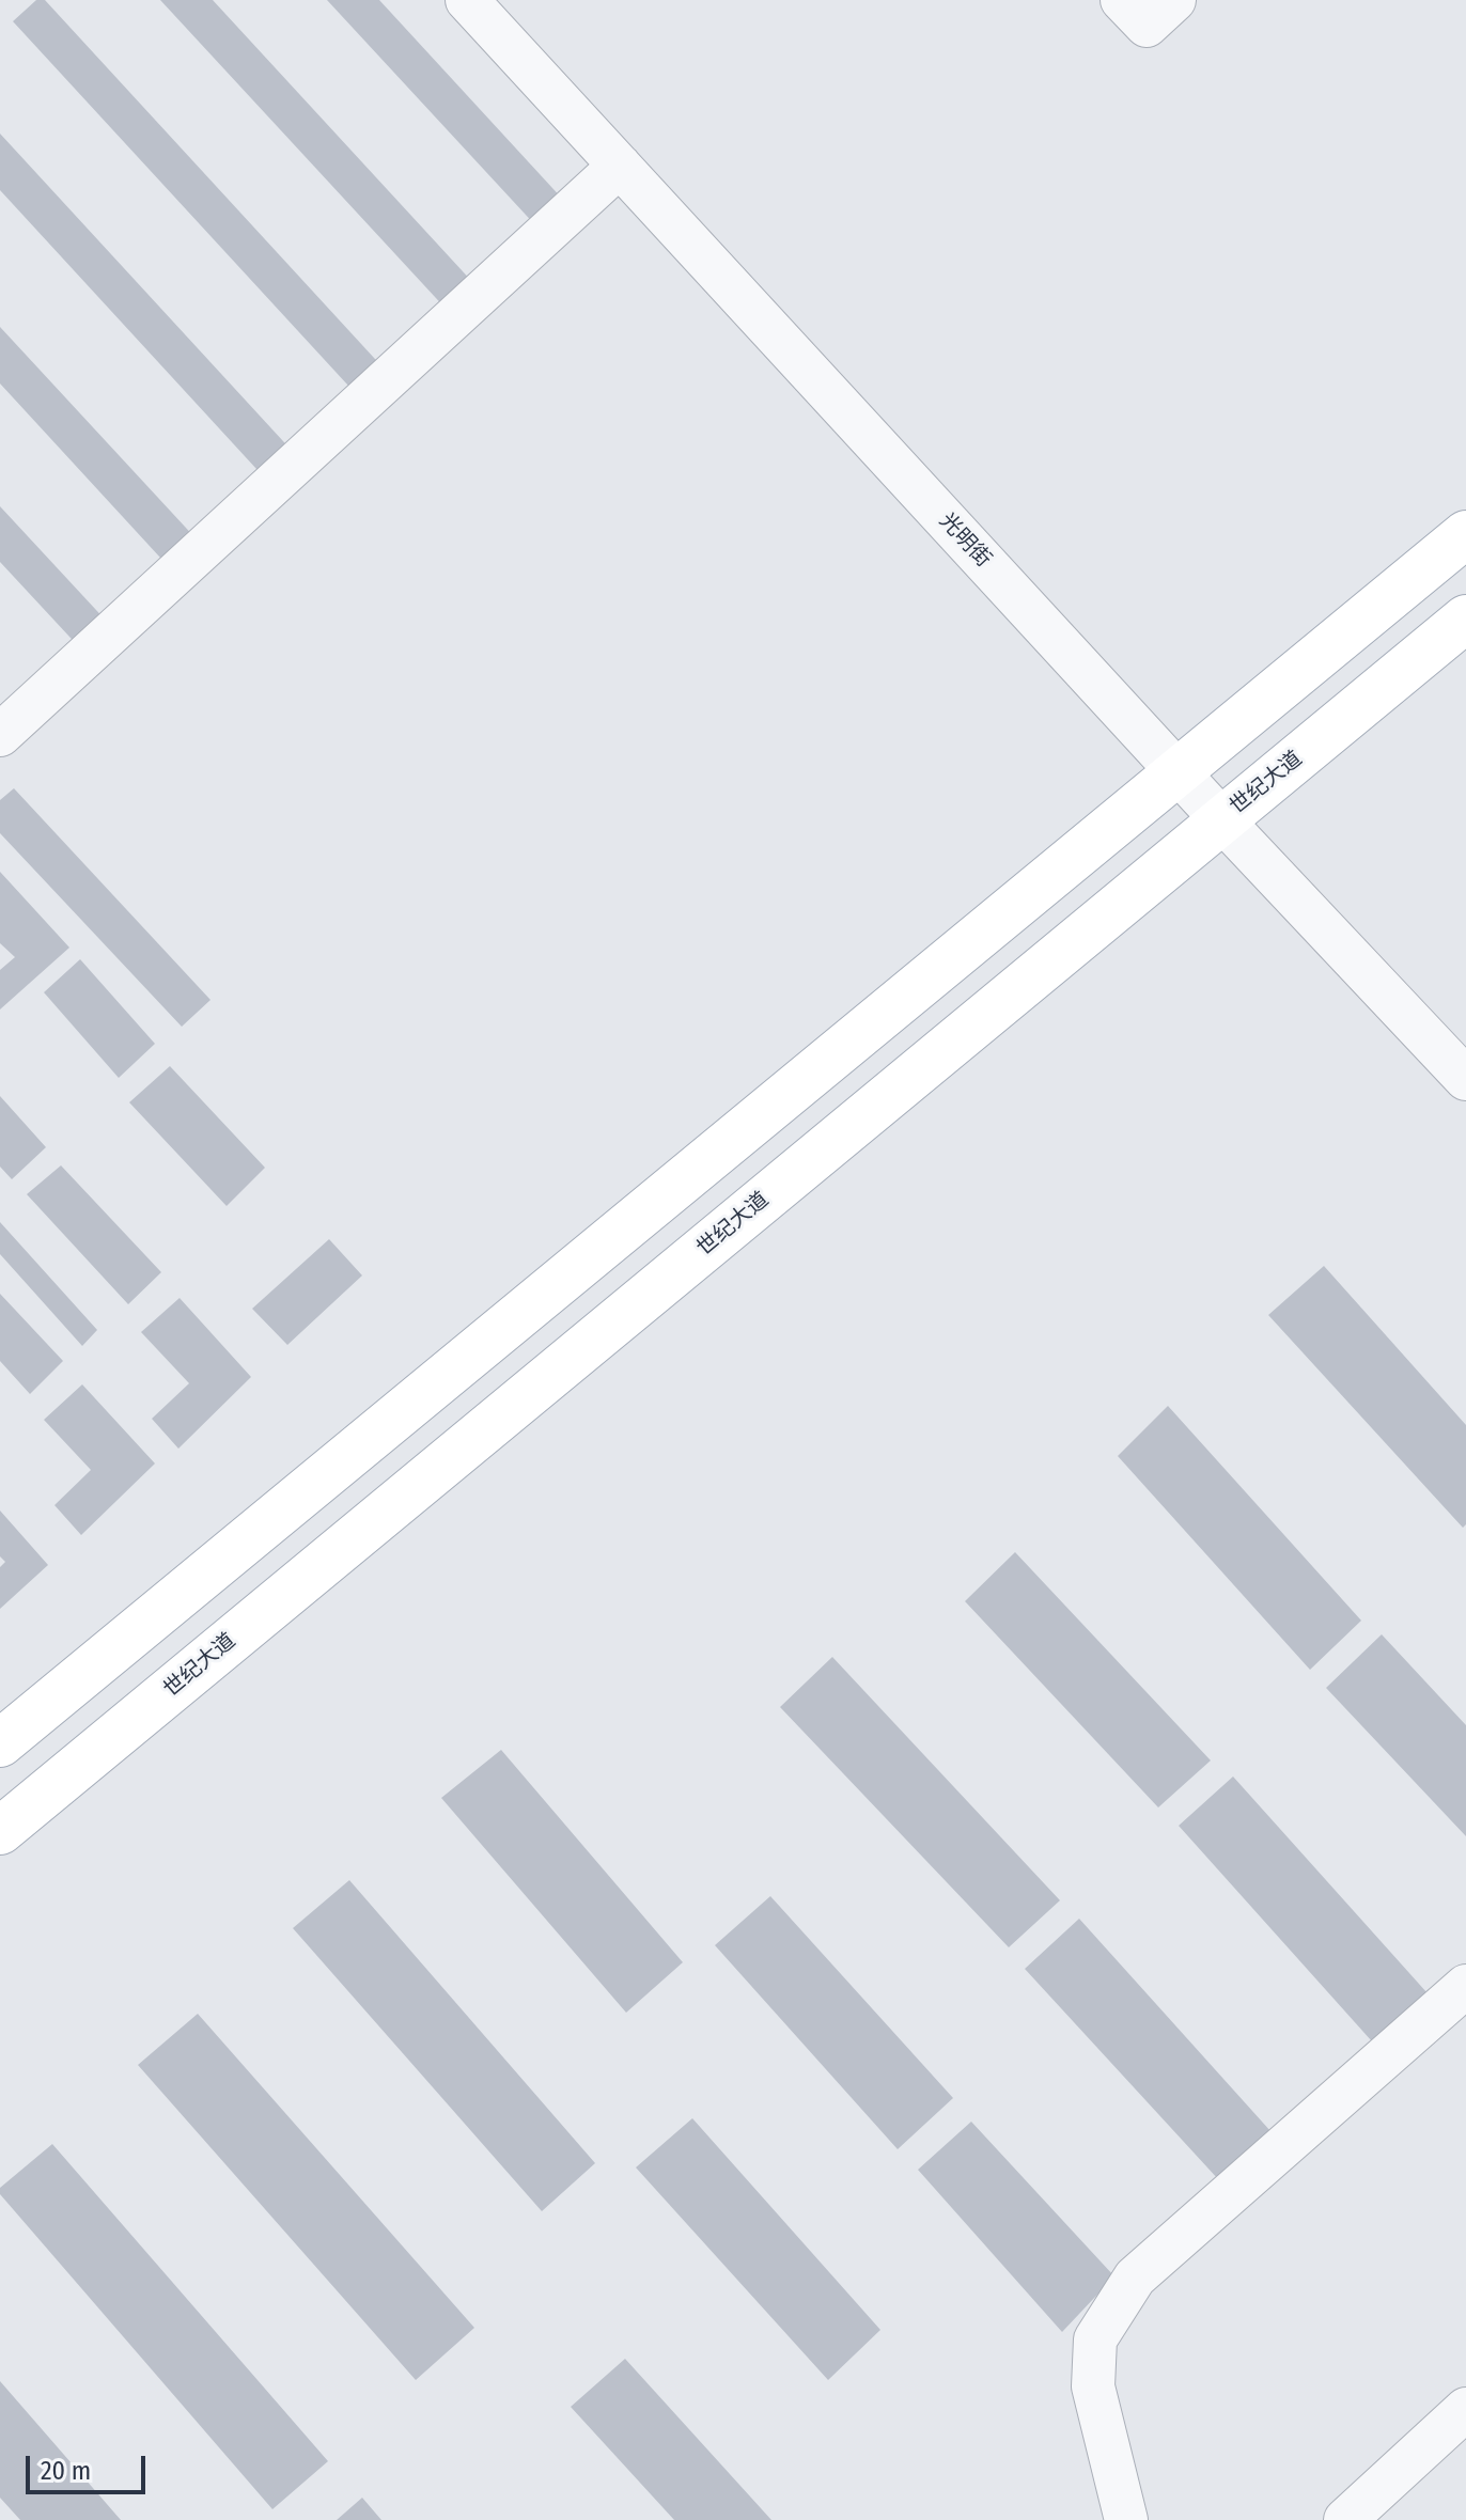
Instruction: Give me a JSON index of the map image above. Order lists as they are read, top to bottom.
{
  "streets": {
    "main road": ["世纪大道"],
    "street": ["光明街"]
  },
  "crossings": [
    ["光明街", "世纪大道"]
  ],
  "scale_bar": "20 m"
}
